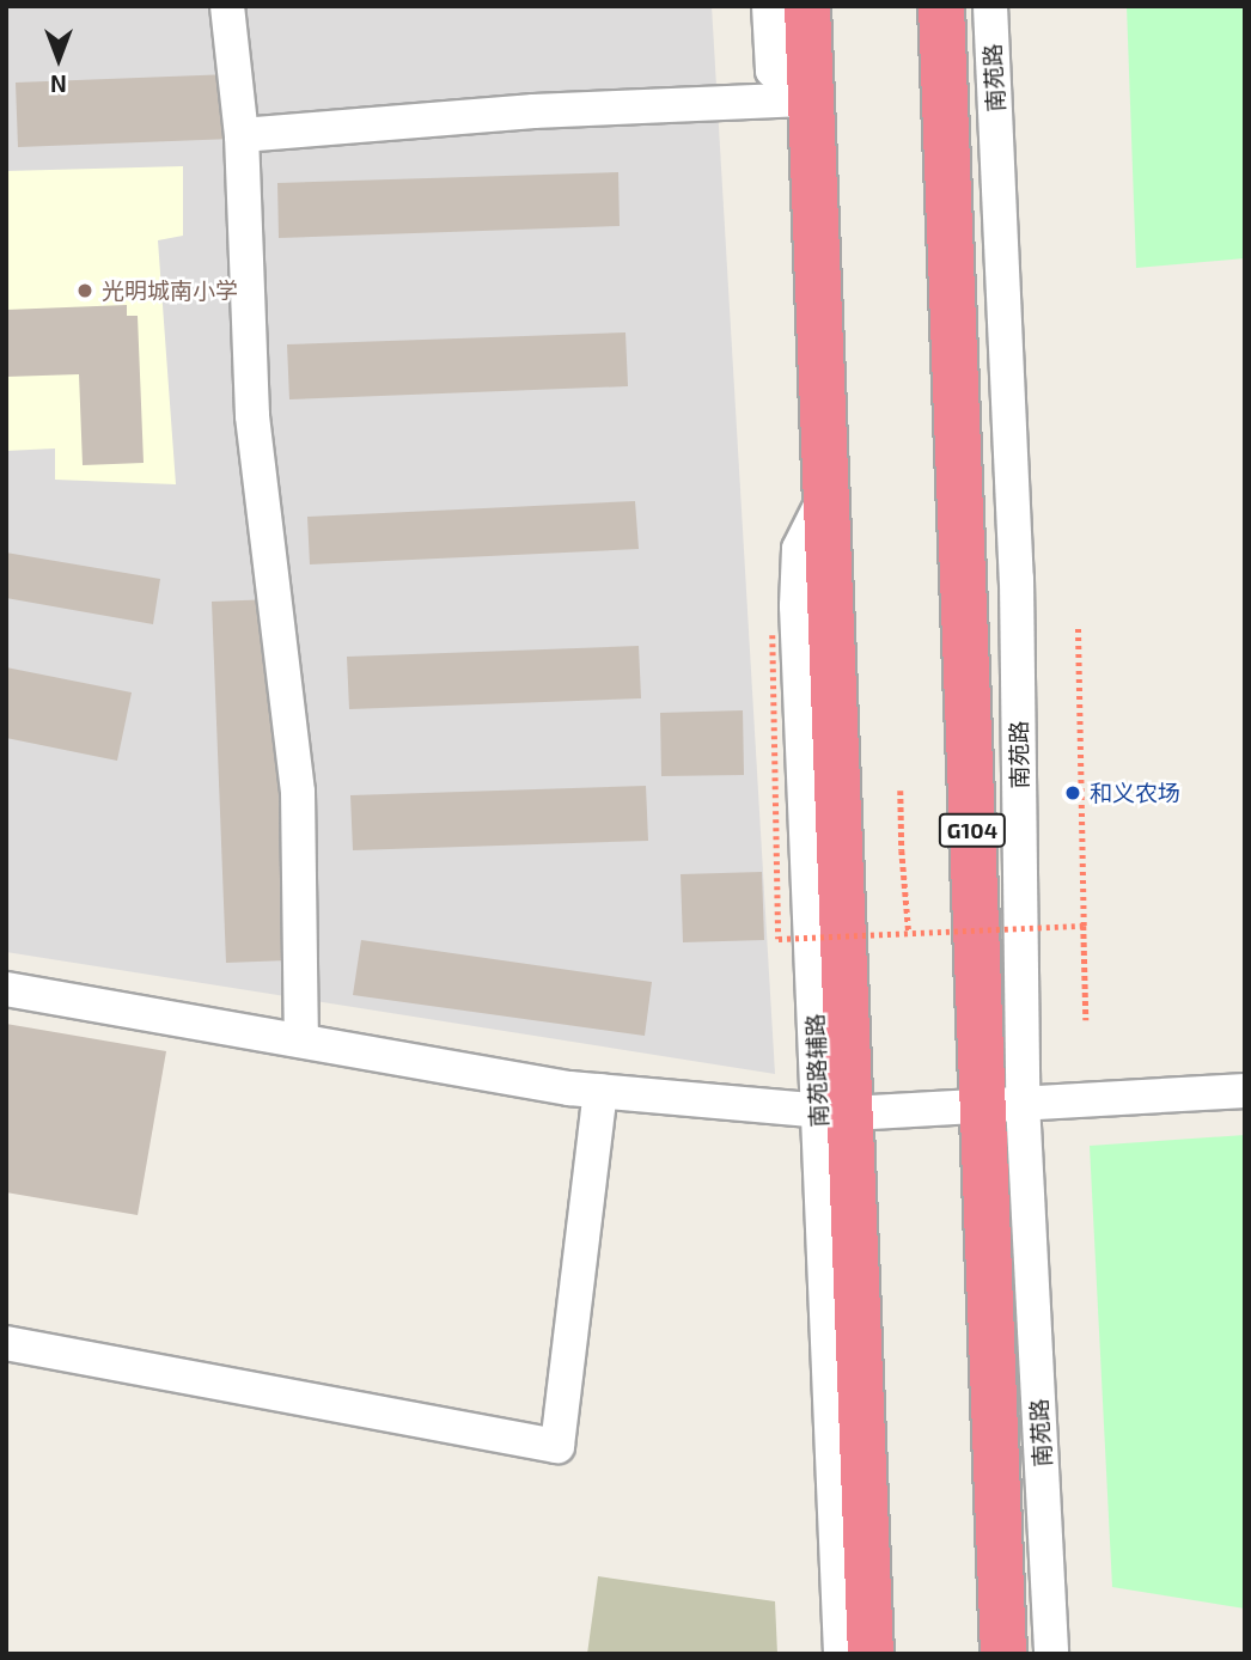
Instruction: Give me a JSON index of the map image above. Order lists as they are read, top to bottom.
{
  "streets": {
    "highway": ["南苑路", "G104"],
    "street": ["南苑路辅路"]
  },
  "places": ["光明城南小学", "和义农场"],
  "north": "bottom"
}
